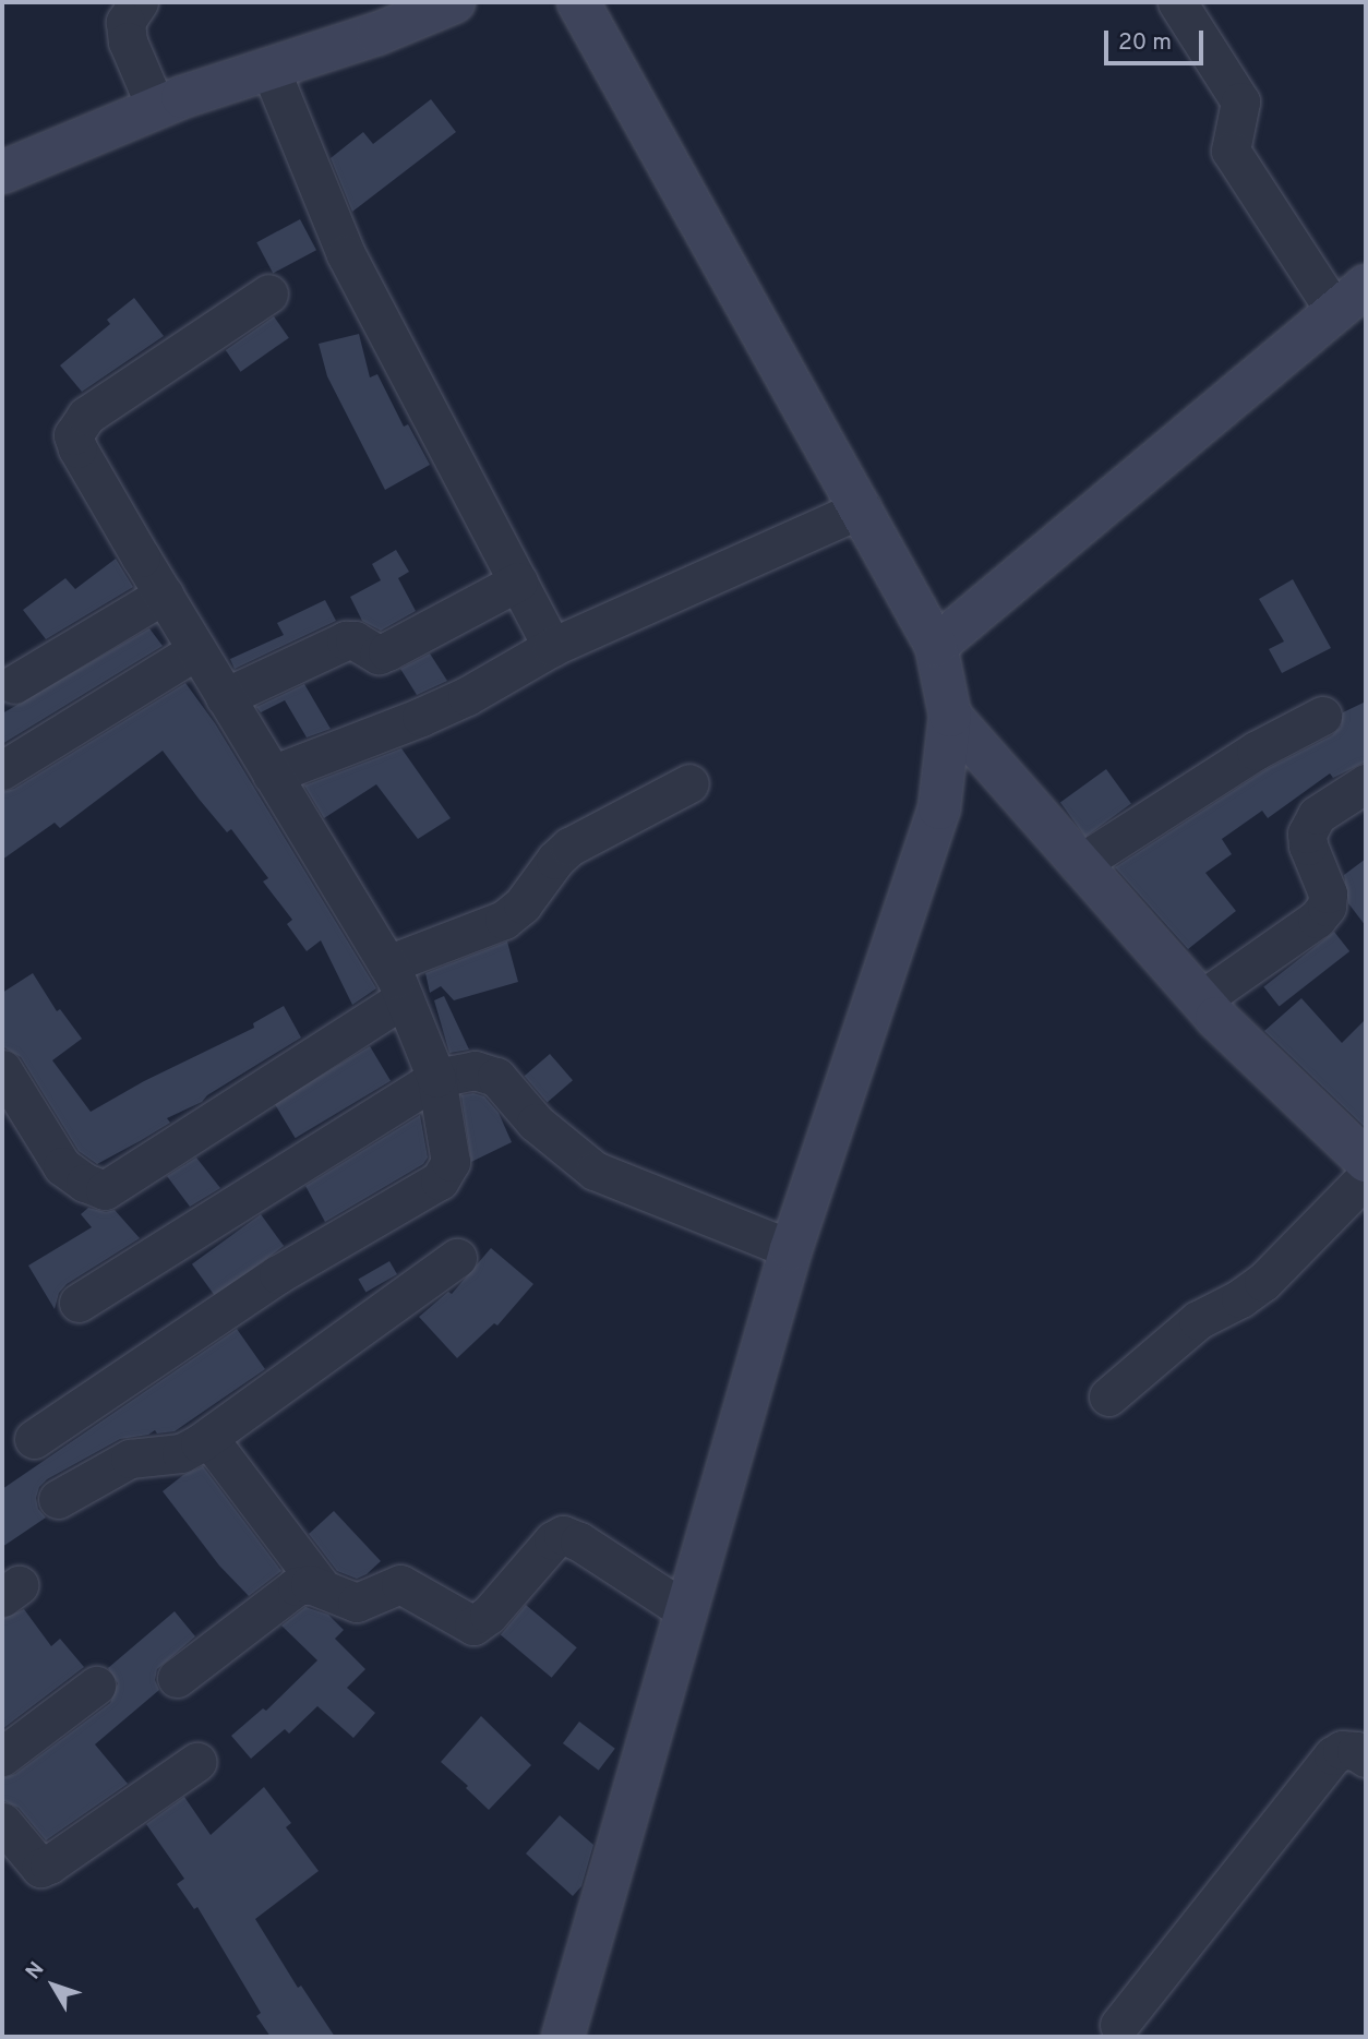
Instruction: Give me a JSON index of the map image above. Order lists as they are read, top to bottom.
{
  "scale_bar": "20 m",
  "north": "top left"
}
